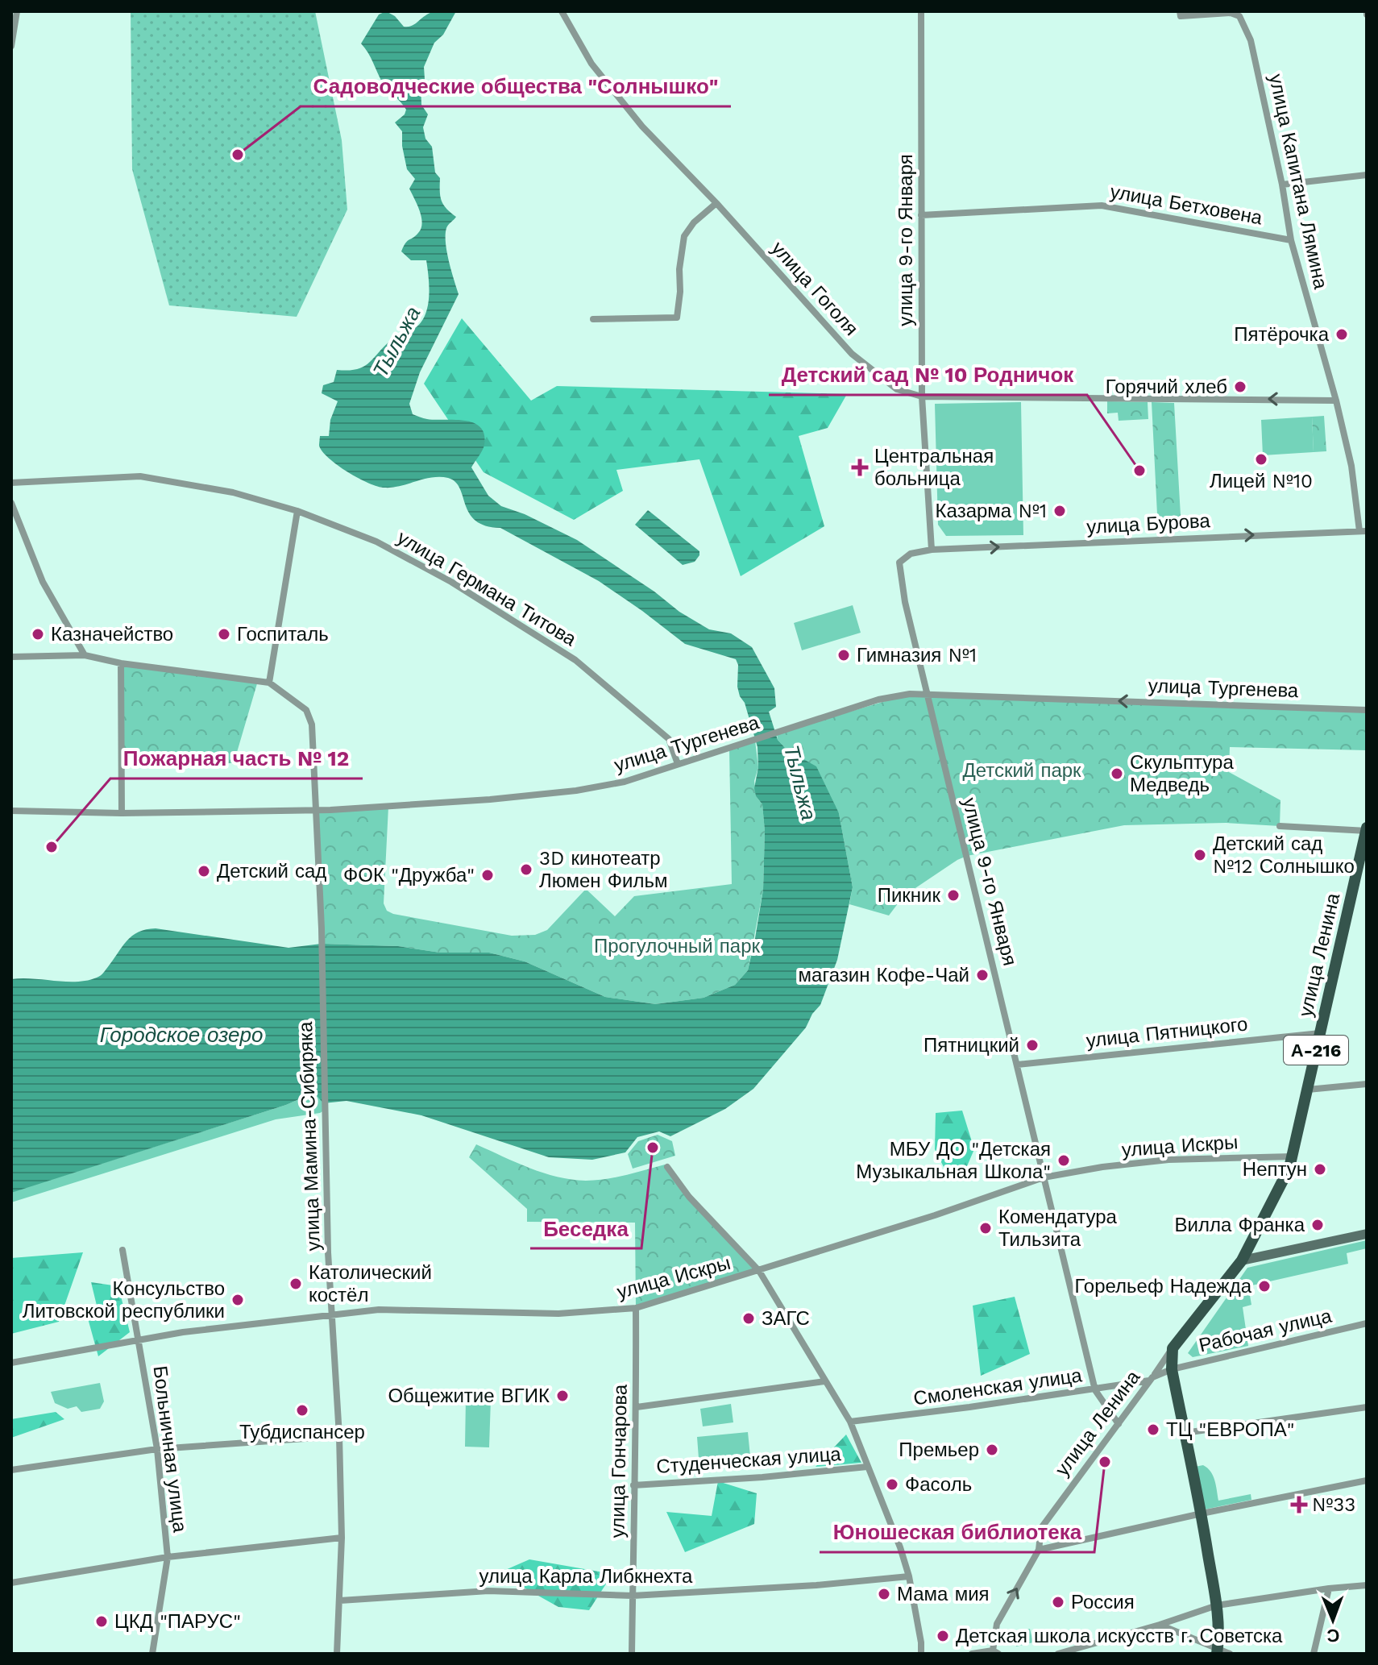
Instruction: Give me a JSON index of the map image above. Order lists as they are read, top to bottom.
{
  "streets": {
    "main road": ["улица Ленина", "А-216"],
    "street": [
      "улица Капитана Лямина",
      "улица Бетховена",
      "улица 9-го Января",
      "улица Гоголя",
      "улица Бурова",
      "улица Германа Титова",
      "улица Тургенева",
      "улица Пятницкого",
      "улица Мамина-Сибиряка",
      "улица Искры",
      "Рабочая улица",
      "Смоленская улица",
      "Больничная улица",
      "Студенческая улица",
      "улица Гончарова",
      "улица Карла Либкнехта"
    ]
  },
  "crossings": [
    ["улица Капитана Лямина", "улица Бетховена"],
    ["улица Капитана Лямина", "улица Гоголя"],
    ["улица Капитана Лямина", "улица Бурова"],
    ["улица Бетховена", "улица 9-го Января"],
    ["улица 9-го Января", "улица Гоголя"],
    ["улица 9-го Января", "улица Бурова"],
    ["улица 9-го Января", "улица Тургенева"],
    ["улица 9-го Января", "улица Пятницкого"],
    ["улица 9-го Января", "улица Искры"],
    ["улица 9-го Января", "Смоленская улица"],
    ["улица Германа Титова", "улица Тургенева"],
    ["улица Тургенева", "улица Мамина-Сибиряка"],
    ["улица Ленина", "улица Пятницкого"],
    ["улица Ленина", "улица Искры"],
    ["улица Ленина", "Рабочая улица"],
    ["улица Ленина", "Смоленская улица"],
    ["улица Мамина-Сибиряка", "улица Искры"],
    ["улица Мамина-Сибиряка", "улица Карла Либкнехта"],
    ["улица Искры", "Больничная улица"],
    ["улица Искры", "улица Гончарова"],
    ["Студенческая улица", "улица Гончарова"],
    ["улица Гончарова", "улица Карла Либкнехта"]
  ],
  "one_way": ["улица Гоголя", "улица Бурова"],
  "water": ["Тыльжа", "Городское озеро"],
  "parks": ["Детский парк", "Прогулочный парк"],
  "places": {
    "other": [
      "Садоводческие общества \"Солнышко\"",
      "Пятёрочка",
      "Горячий хлеб",
      "Лицей №10",
      "Детский сад № 10 Родничок",
      "Казарма №1",
      "Казначейство",
      "Госпиталь",
      "Гимназия №1",
      "Скульптура Медведь",
      "Пожарная часть № 12",
      "Детский сад №12 Солнышко",
      "3D кинотеатр Люмен Фильм",
      "Детский сад",
      "ФОК \"Дружба\"",
      "Пикник",
      "магазин Кофе-Чай",
      "Пятницкий",
      "Беседка",
      "МБУ ДО \"Детская Музыкальная Школа\"",
      "Нептун",
      "Вилла Франка",
      "Комендатура Тильзита",
      "Католический костёл",
      "Горельеф Надежда",
      "Консульство Литовской республики",
      "ЗАГС",
      "Общежитие ВГИК",
      "Тубдиспансер",
      "ТЦ \"ЕВРОПА\"",
      "Премьер",
      "Юношеская библиотека",
      "Фасоль",
      "Мама мия",
      "Россия",
      "ЦКД \"ПАРУС\"",
      "Детская школа искусств г. Советска"
    ],
    "health": ["Центральная больница", "№33"]
  },
  "north": "bottom"
}
